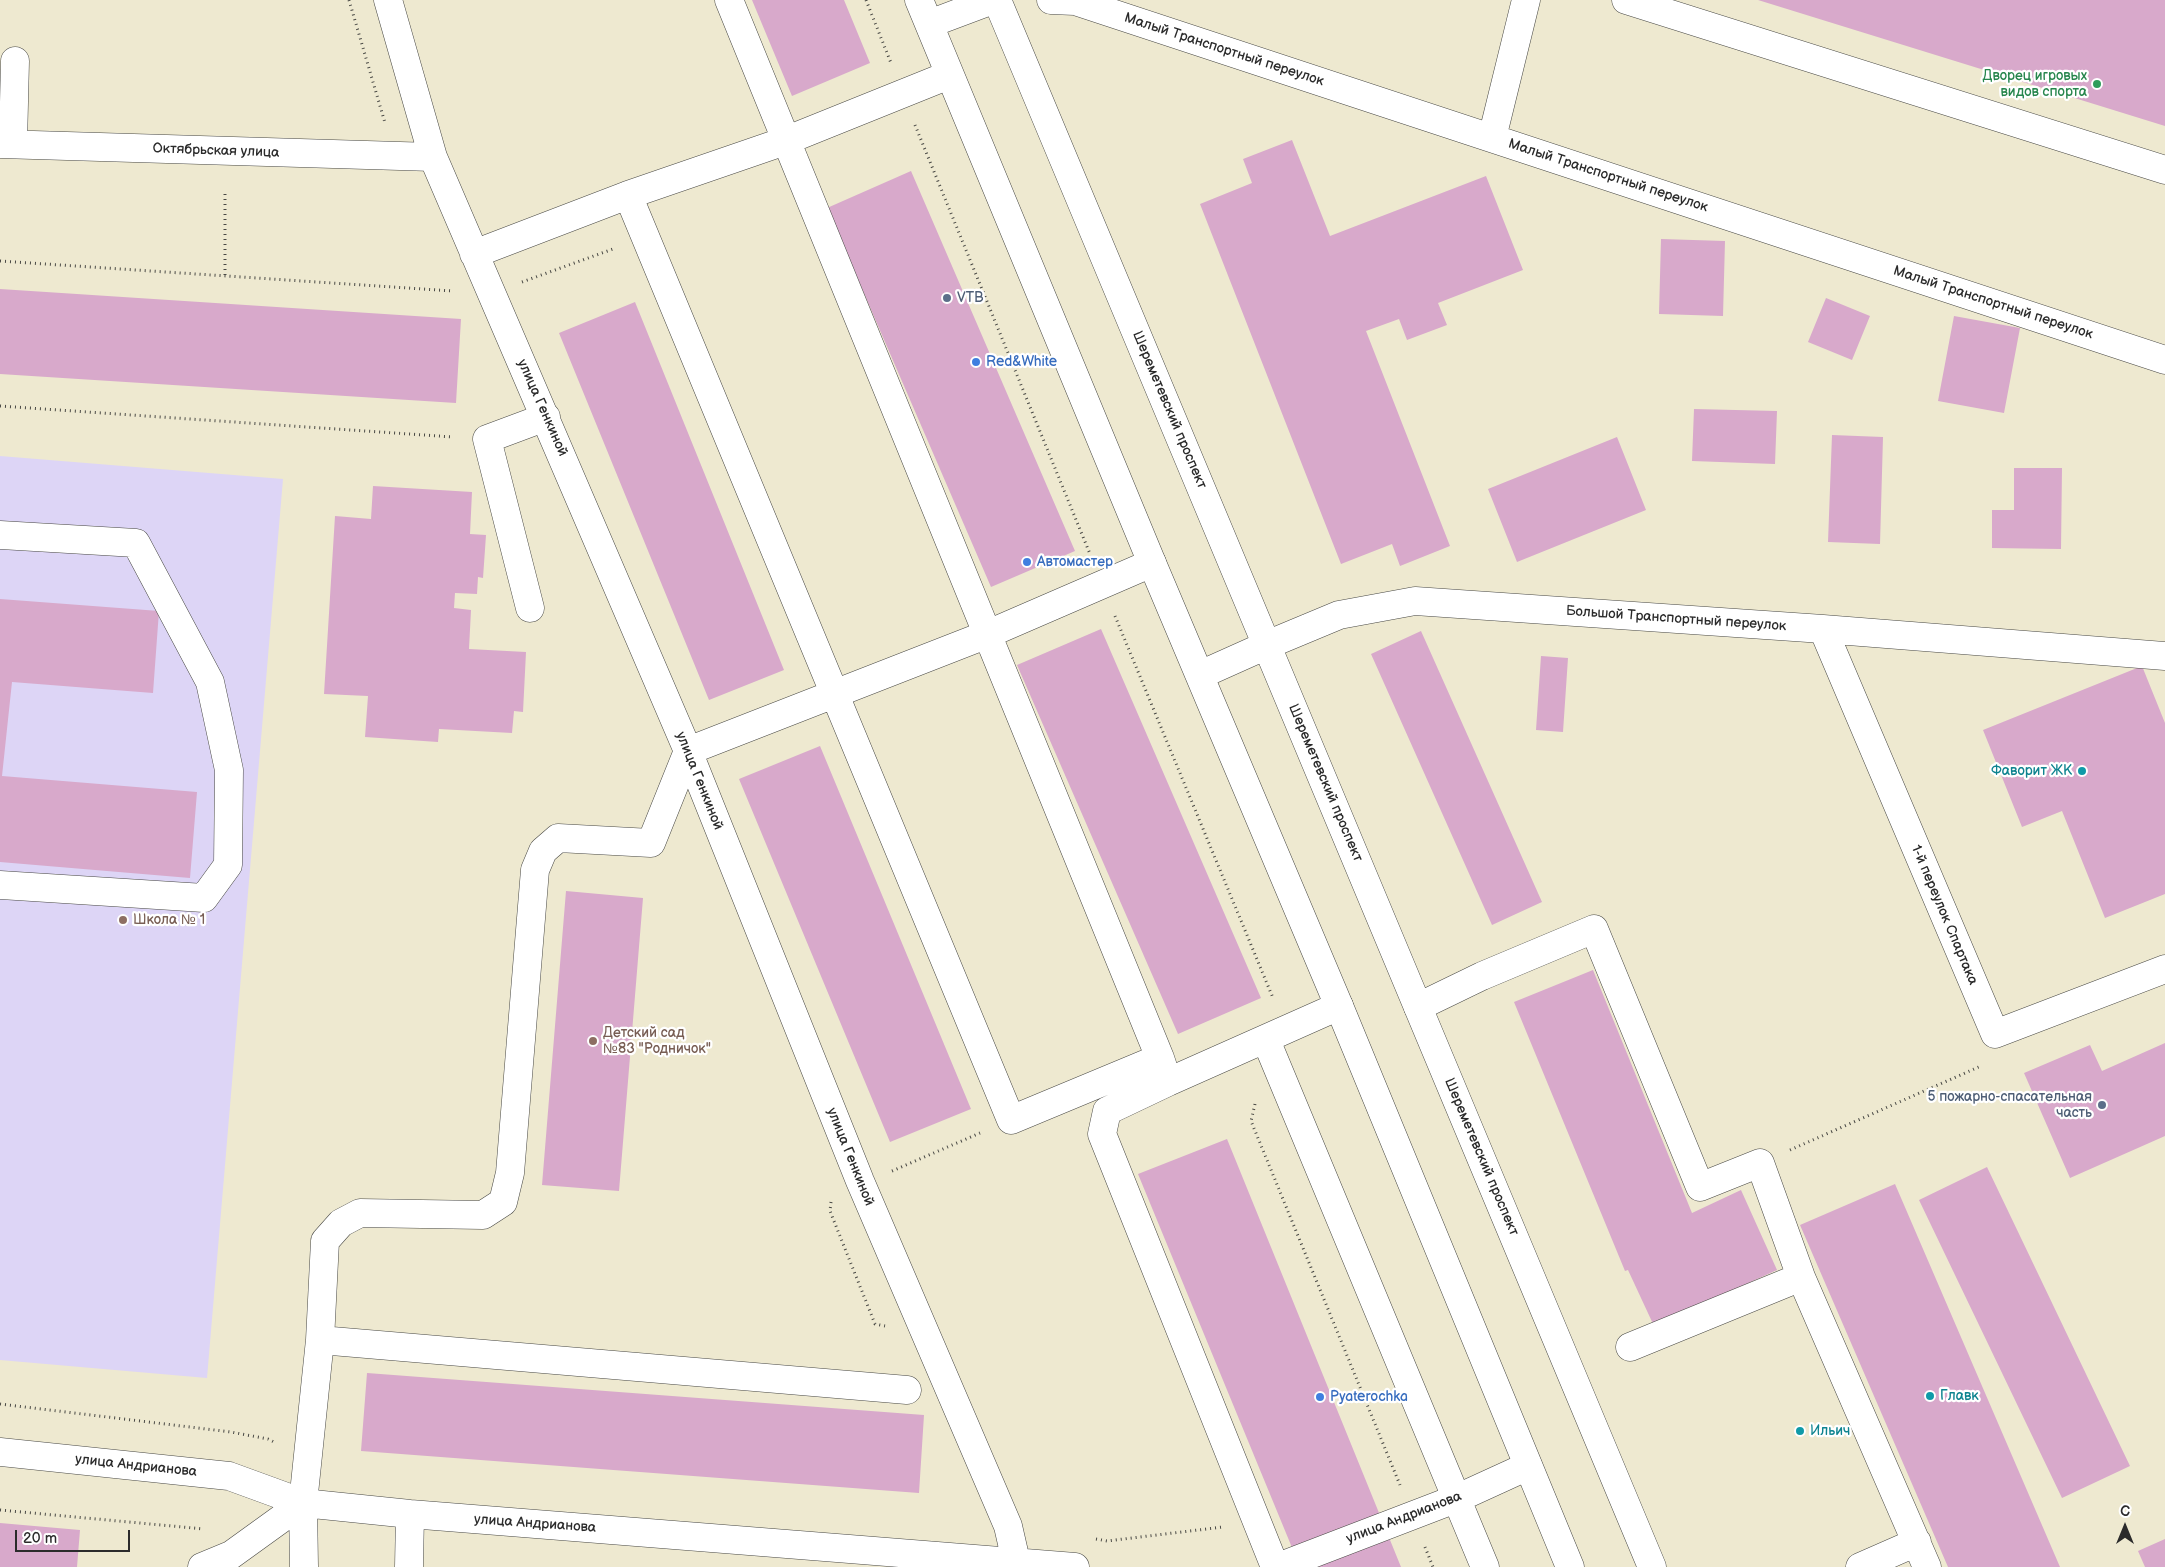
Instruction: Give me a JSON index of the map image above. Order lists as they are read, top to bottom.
{
  "streets": {
    "street": [
      "Малый Транспортный переулок",
      "Октябрьская улица",
      "улица Генкиной",
      "Шереметевский проспект",
      "Большой Транспортный переулок",
      "1-й переулок Спартака",
      "улица Андрианова"
    ]
  },
  "crossings": [
    ["Октябрьская улица", "улица Генкиной"],
    ["улица Генкиной", "улица Андрианова"],
    ["Шереметевский проспект", "Большой Транспортный переулок"],
    ["Большой Транспортный переулок", "1-й переулок Спартака"]
  ],
  "places": [
    "Дворец игровых видов спорта",
    "VTB",
    "Red&White",
    "Автомастер",
    "Фаворит ЖК",
    "Школа № 1",
    "Детский сад №83 \"Родничок\"",
    "5 пожарно-спасательная часть",
    "Главк",
    "Pyaterochka",
    "Ильич"
  ],
  "scale_bar": "20 m",
  "north": "top"
}
